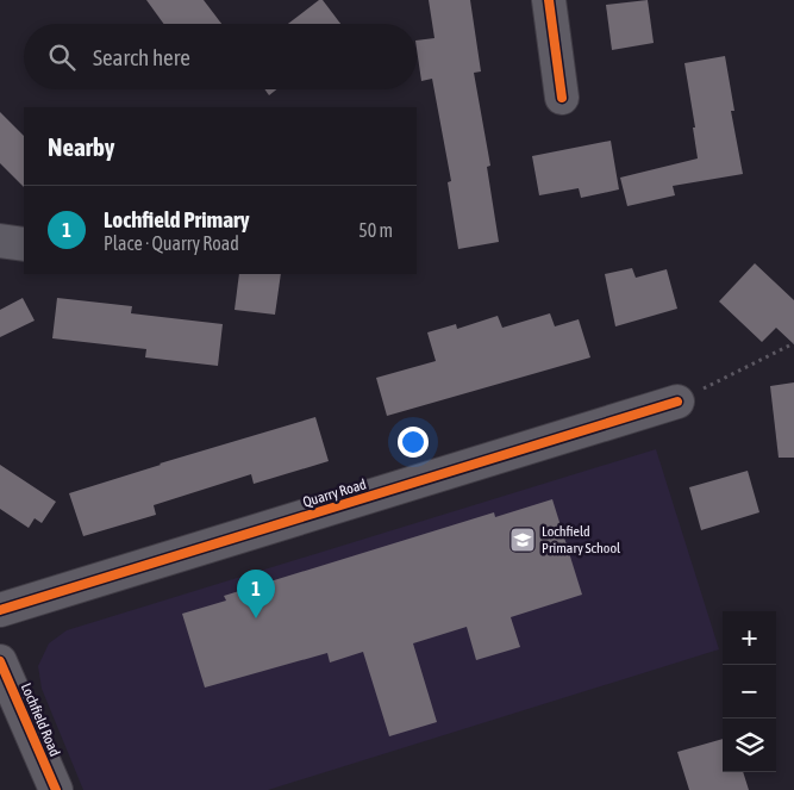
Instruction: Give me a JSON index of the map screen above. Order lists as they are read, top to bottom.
{
  "streets": {
    "street": ["Quarry Road", "Lochfield Road"]
  },
  "places": {
    "school or university": ["Lochfield Primary School"]
  },
  "page": {
    "search": "Search here",
    "heading": "Nearby",
    "list": [
      {
        "mark": "1",
        "name": "Lochfield Primary",
        "note": "Place · Quarry Road",
        "value": "50 m"
      }
    ],
    "pins": "1",
    "map_buttons": ["+", "−"]
  }
}
